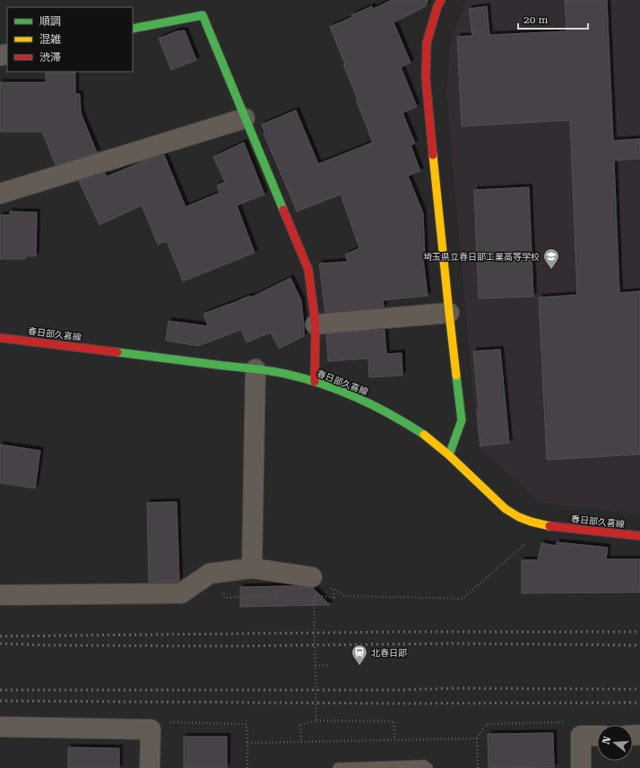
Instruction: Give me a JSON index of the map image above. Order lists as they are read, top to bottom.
{
  "streets": {
    "street": ["春日部久喜線"]
  },
  "places": {
    "school or university": ["埼玉県立春日部工業高等学校"],
    "station": ["北春日部"]
  },
  "legend": ["順調", "混雑", "渋滞"],
  "scale_bar": "20 m",
  "north": "left"
}
